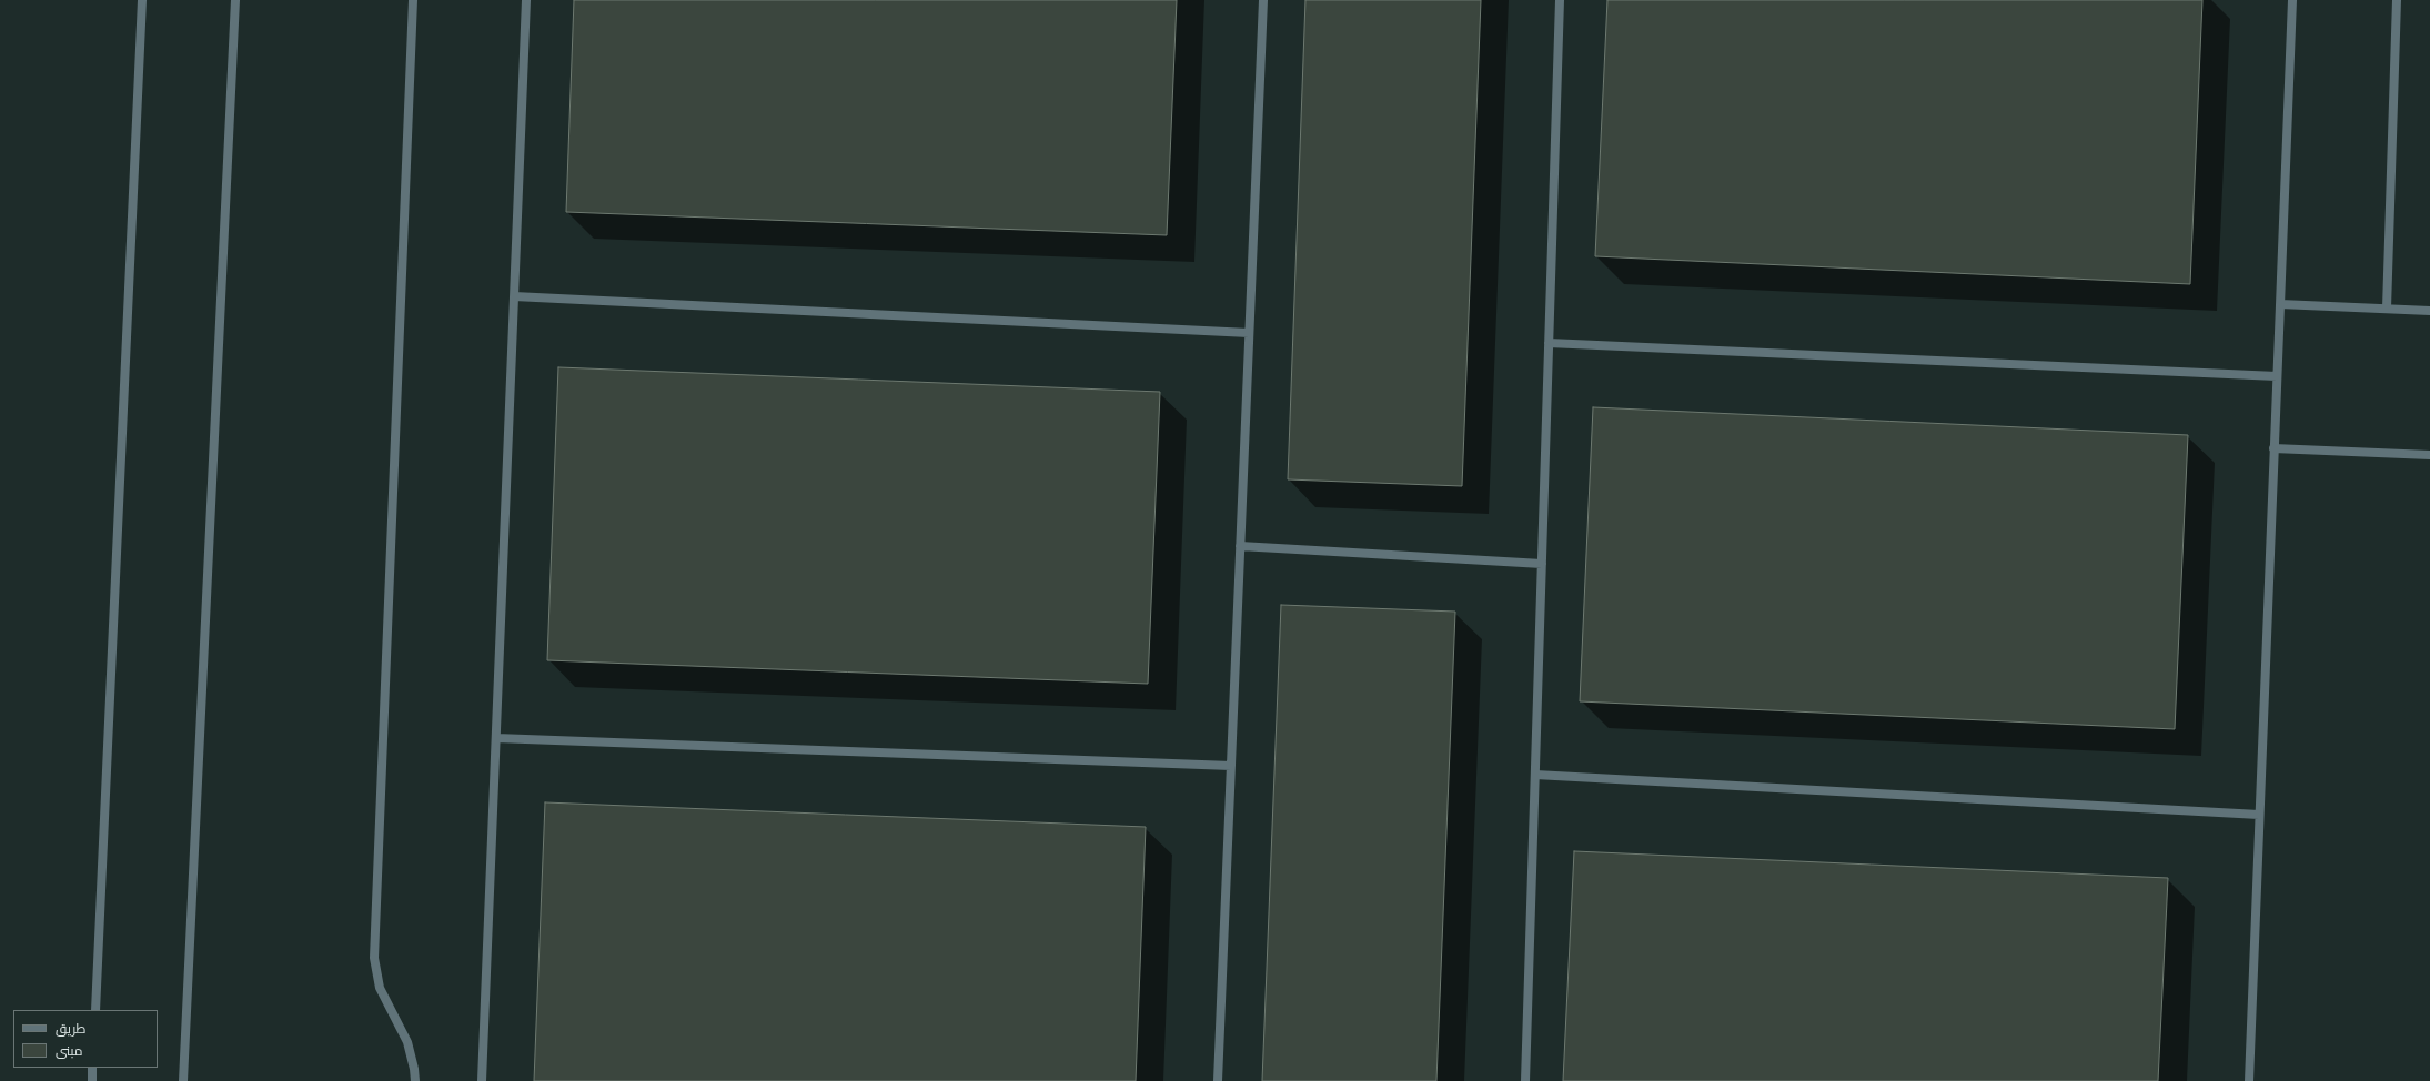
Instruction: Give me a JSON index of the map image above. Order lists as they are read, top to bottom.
{
  "legend": ["طريق", "مبنى"]
}
